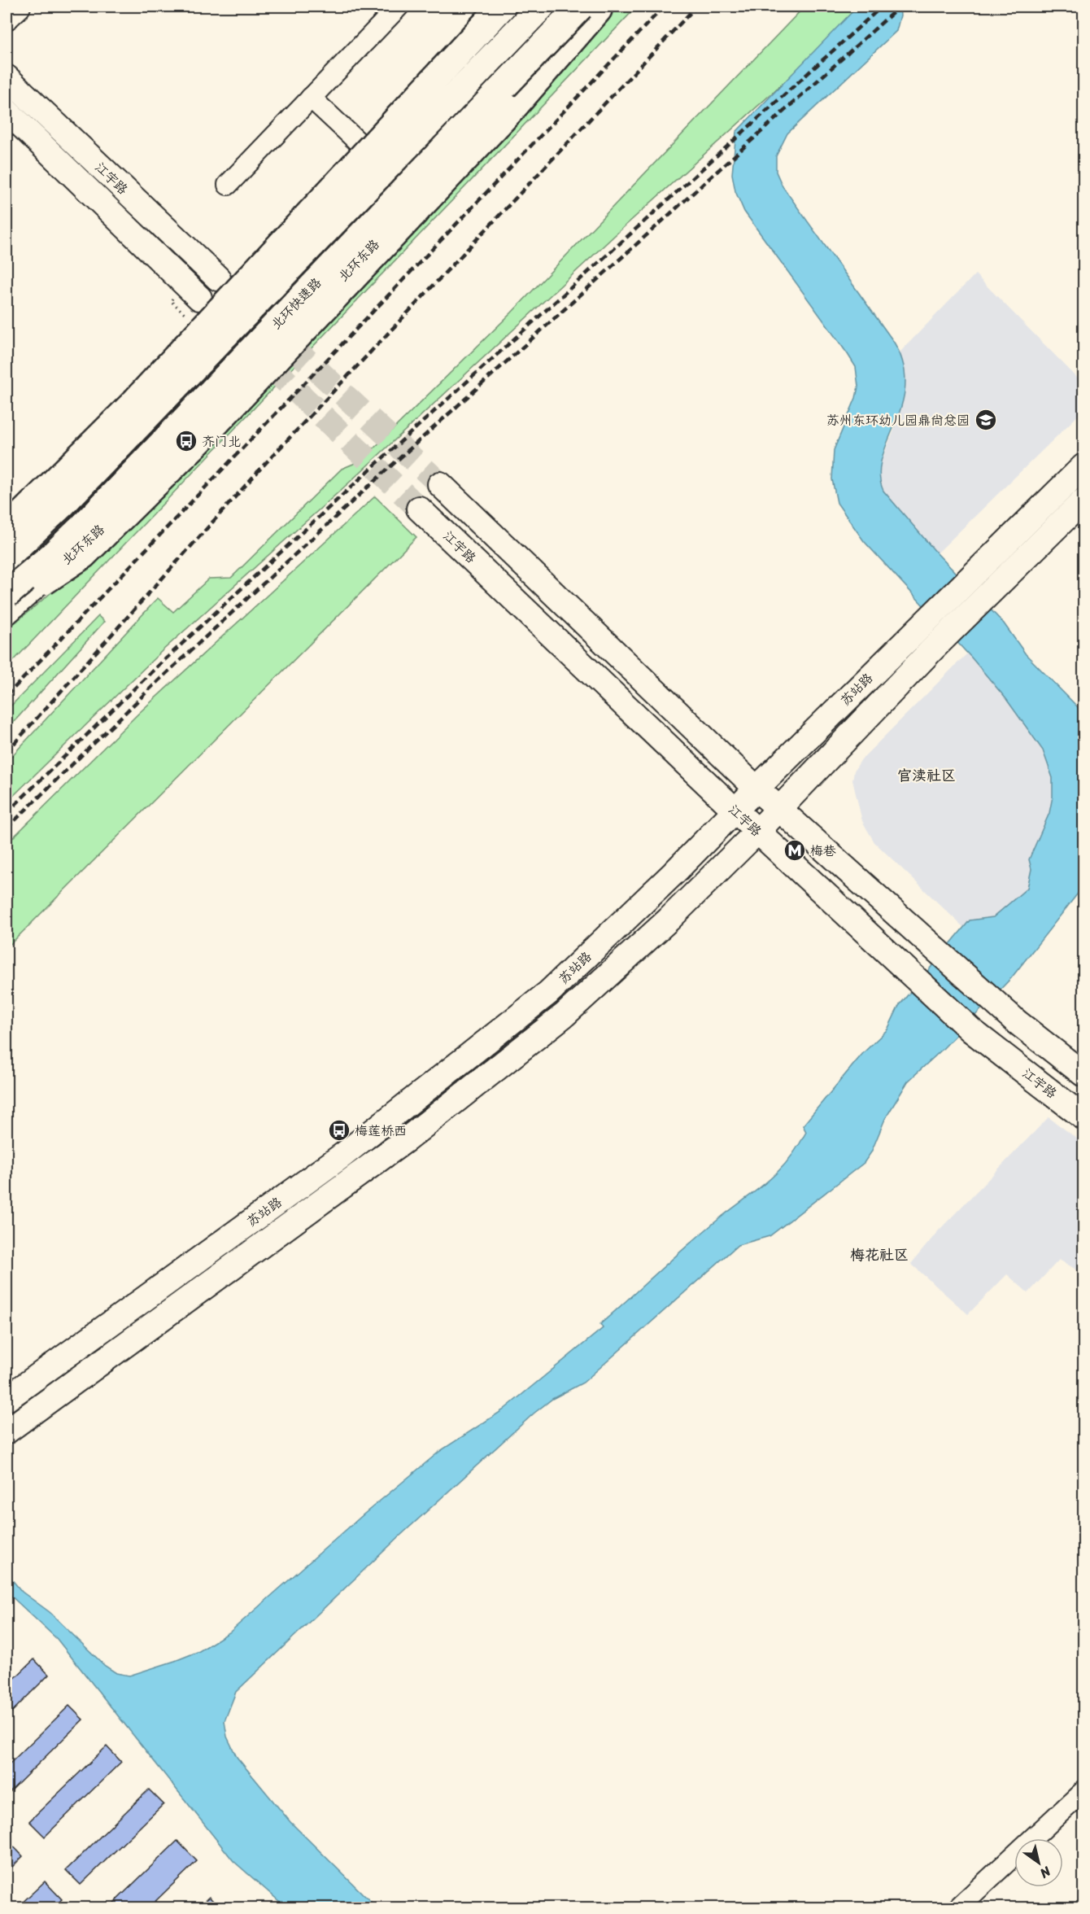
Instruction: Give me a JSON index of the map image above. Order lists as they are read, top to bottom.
{
  "streets": {
    "highway": ["北环快速路"],
    "main road": ["江宇路", "北环东路", "苏站路"]
  },
  "crossings": [
    ["江宇路", "苏站路"],
    ["北环东路", "北环快速路"]
  ],
  "districts": ["官渎社区", "梅花社区"],
  "places": {
    "school or university": ["苏州东环幼儿园鼎尚总园"],
    "bus stop": ["齐门北", "梅莲桥西"],
    "metro station": ["梅巷"]
  },
  "north": "bottom right"
}
